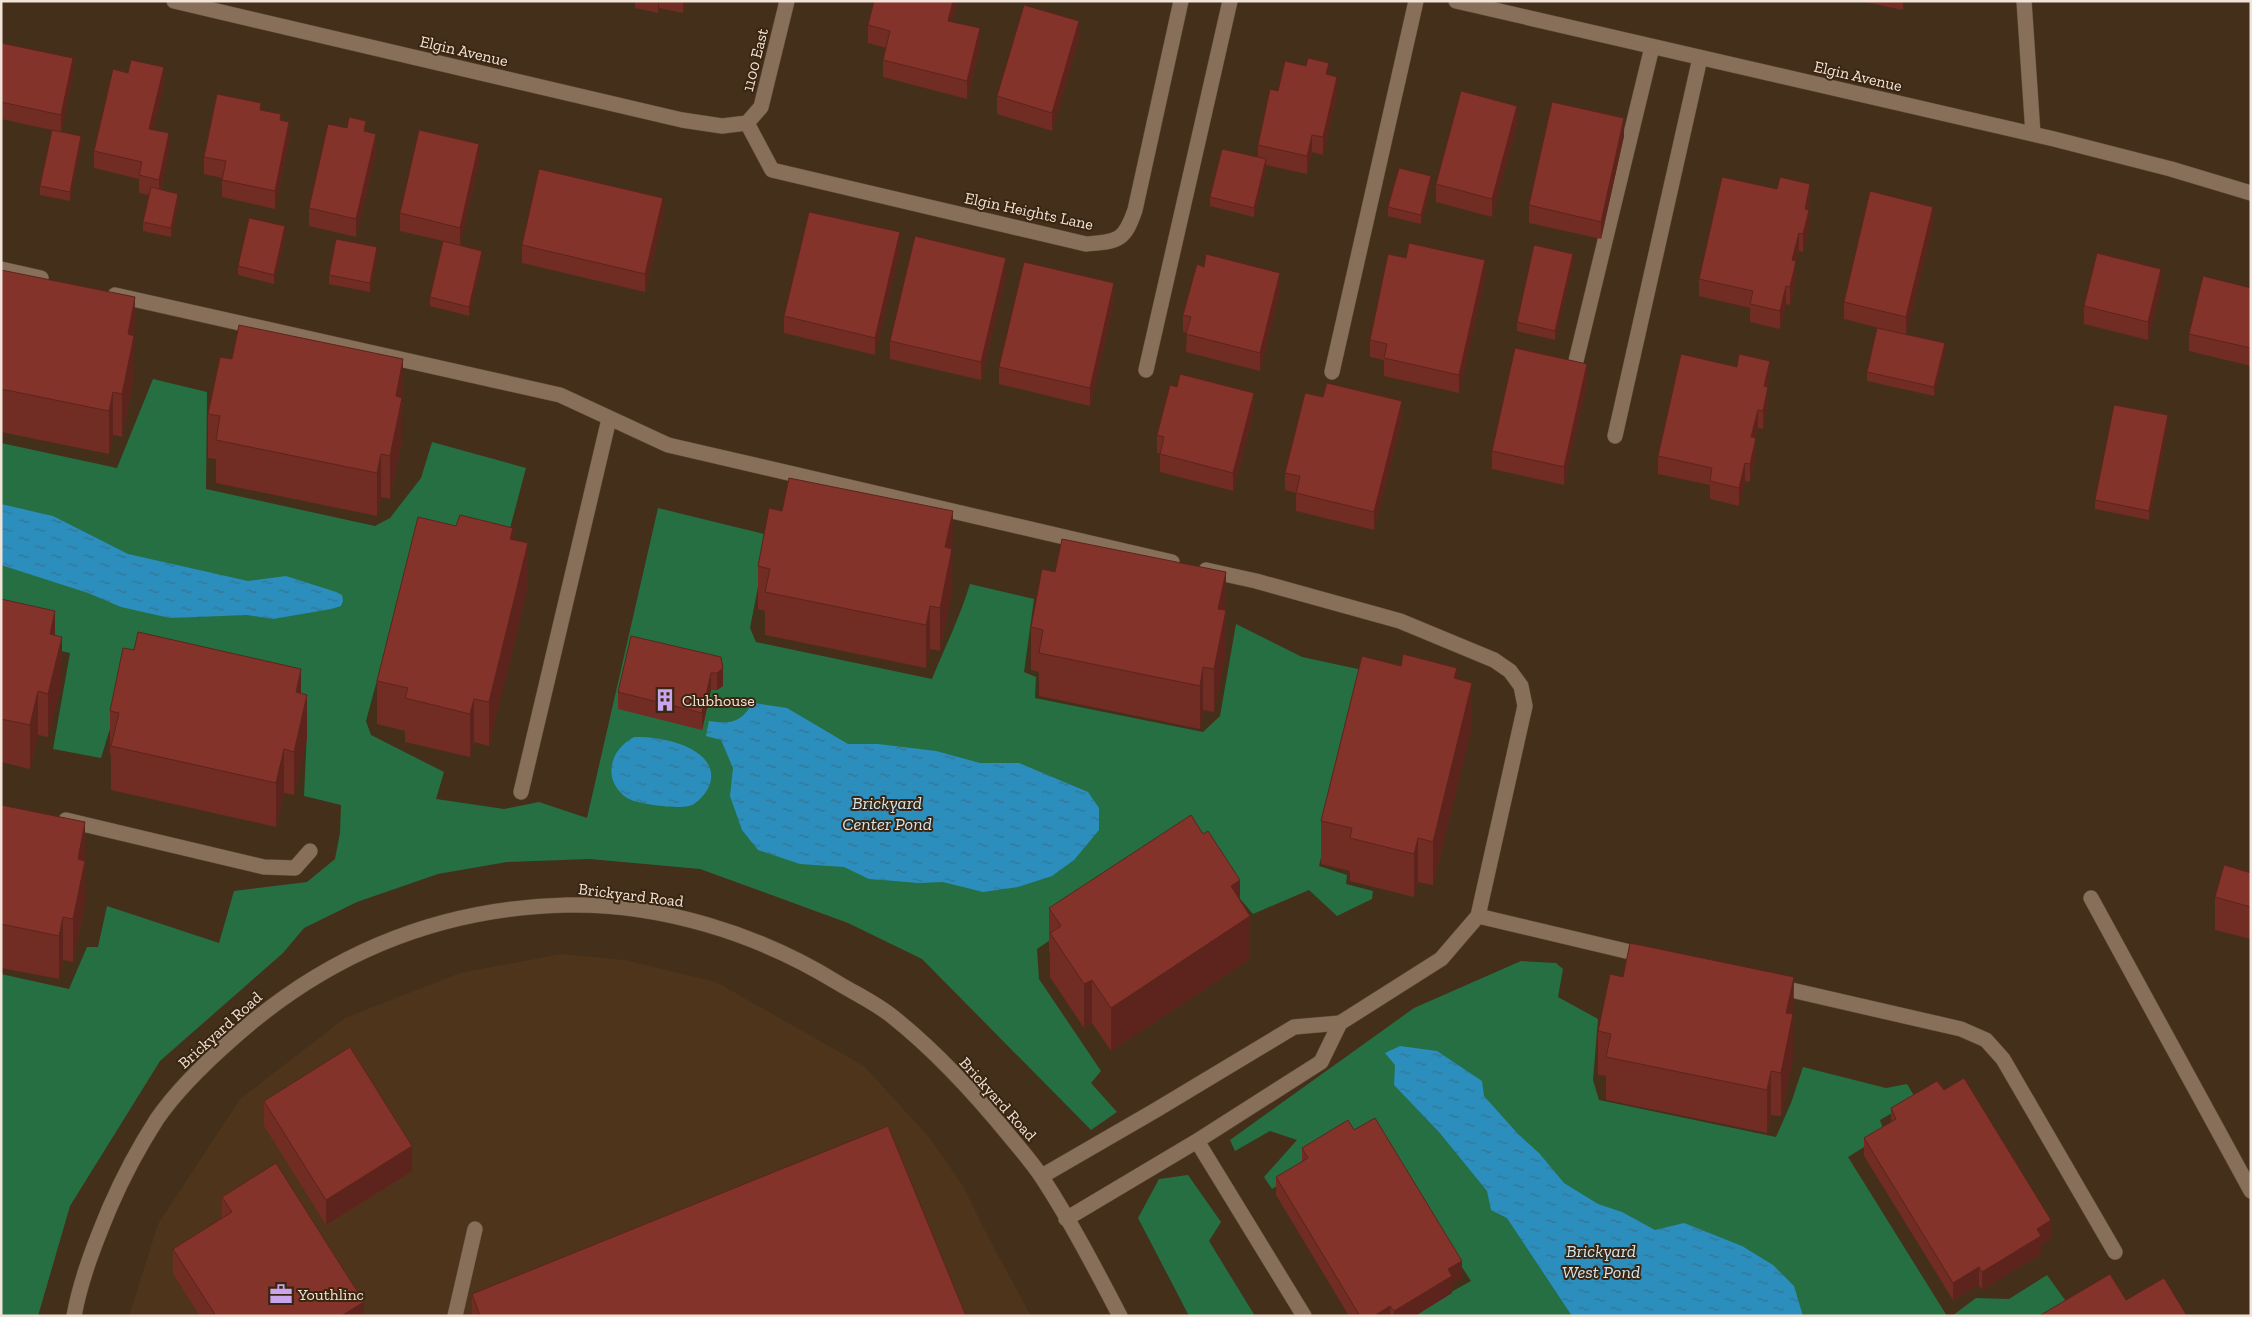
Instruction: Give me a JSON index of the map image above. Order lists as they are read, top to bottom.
{
  "streets": {
    "street": [
      "Elgin Avenue",
      "1100 East",
      "Elgin Heights Lane",
      "Brickyard Road"
    ]
  },
  "crossings": [
    ["Elgin Avenue", "1100 East"],
    ["Elgin Avenue", "Elgin Heights Lane"],
    ["1100 East", "Elgin Heights Lane"]
  ],
  "water": ["Brickyard Center Pond", "Brickyard West Pond"],
  "places": {
    "building": ["Clubhouse"],
    "office": ["Youthlinc"]
  }
}
